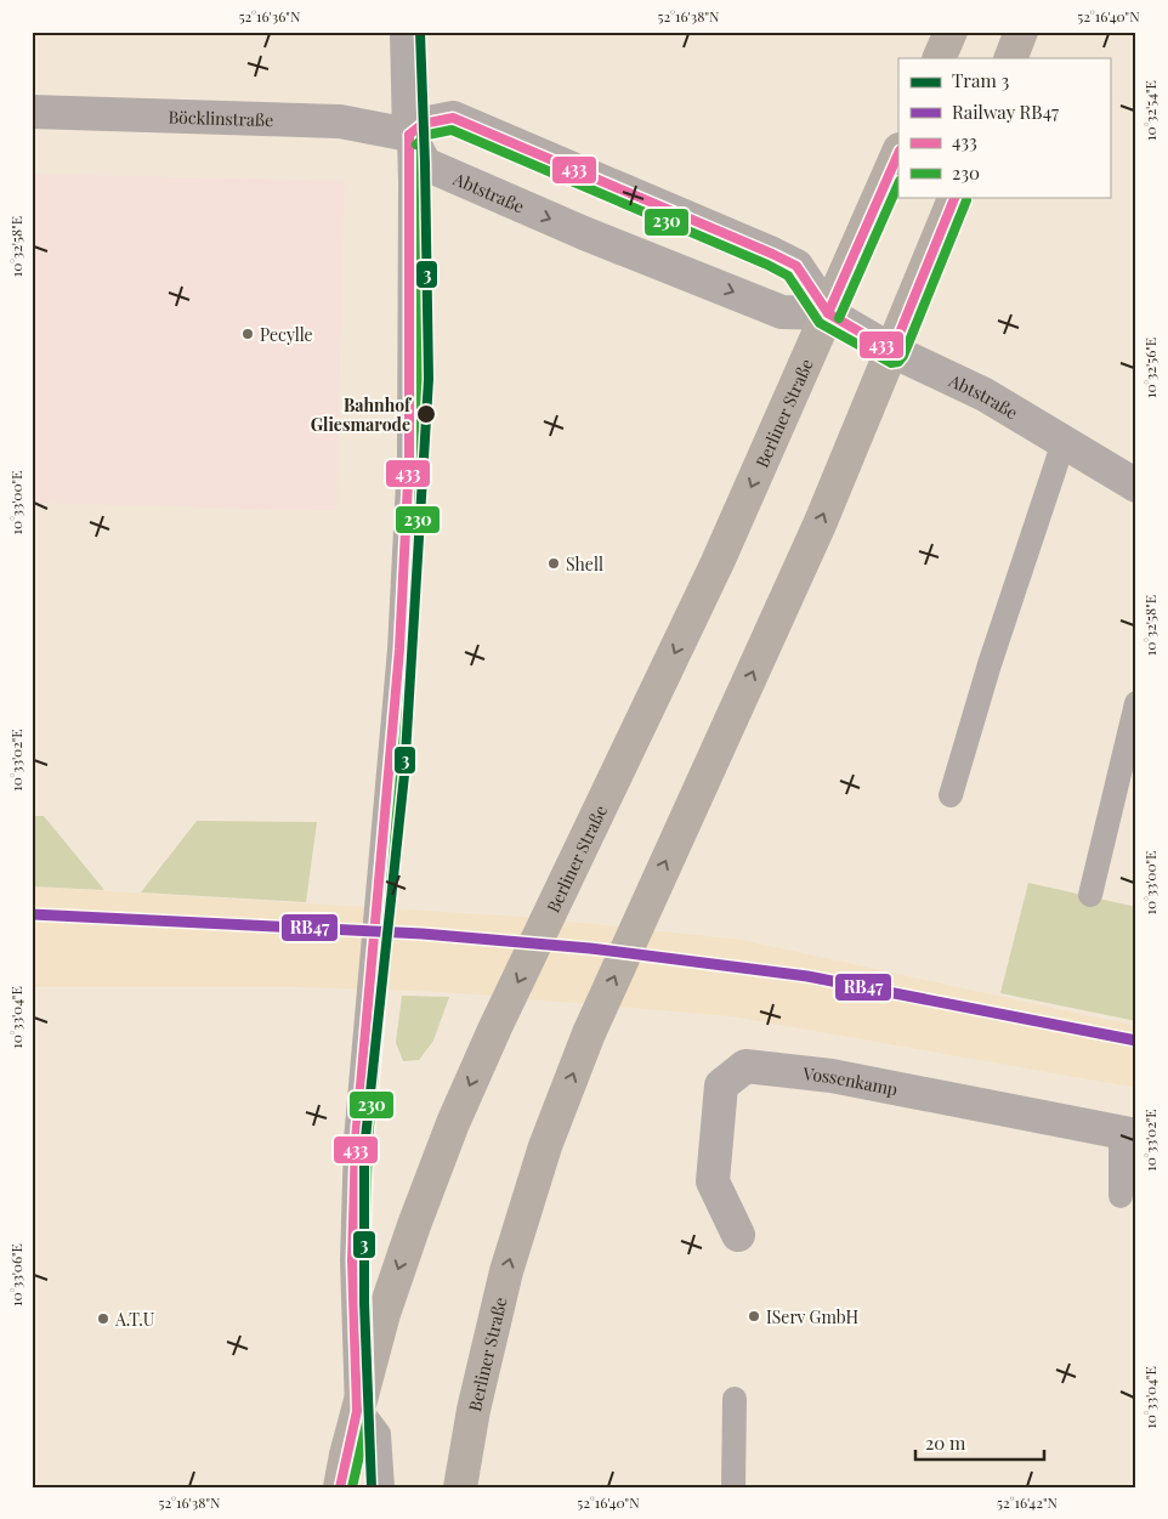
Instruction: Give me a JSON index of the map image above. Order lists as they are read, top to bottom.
{
  "streets": {
    "main road": ["Berliner Straße"],
    "street": ["Böcklinstraße", "Abtstraße", "Vossenkamp"]
  },
  "crossings": [
    ["Böcklinstraße", "Abtstraße"],
    ["Abtstraße", "Berliner Straße"]
  ],
  "places": [
    "Pecylle",
    "Bahnhof Gliesmarode",
    "Shell",
    "IServ GmbH",
    "A.T.U"
  ],
  "lines": [
    "tram line 3",
    "transit line 433",
    "transit line 230",
    "rail line RB47"
  ],
  "legend": [
    "Tram 3",
    "Railway RB47",
    "433",
    "230"
  ],
  "scale_bar": "20 m",
  "coordinates": [
    "52°16'36\"N",
    "52°16'38\"N",
    "52°16'40\"N",
    "10°32'54\"E",
    "10°32'58\"E",
    "10°32'56\"E",
    "10°33'00\"E",
    "10°33'02\"E",
    "10°33'04\"E",
    "10°33'06\"E",
    "52°16'42\"N"
  ]
}
